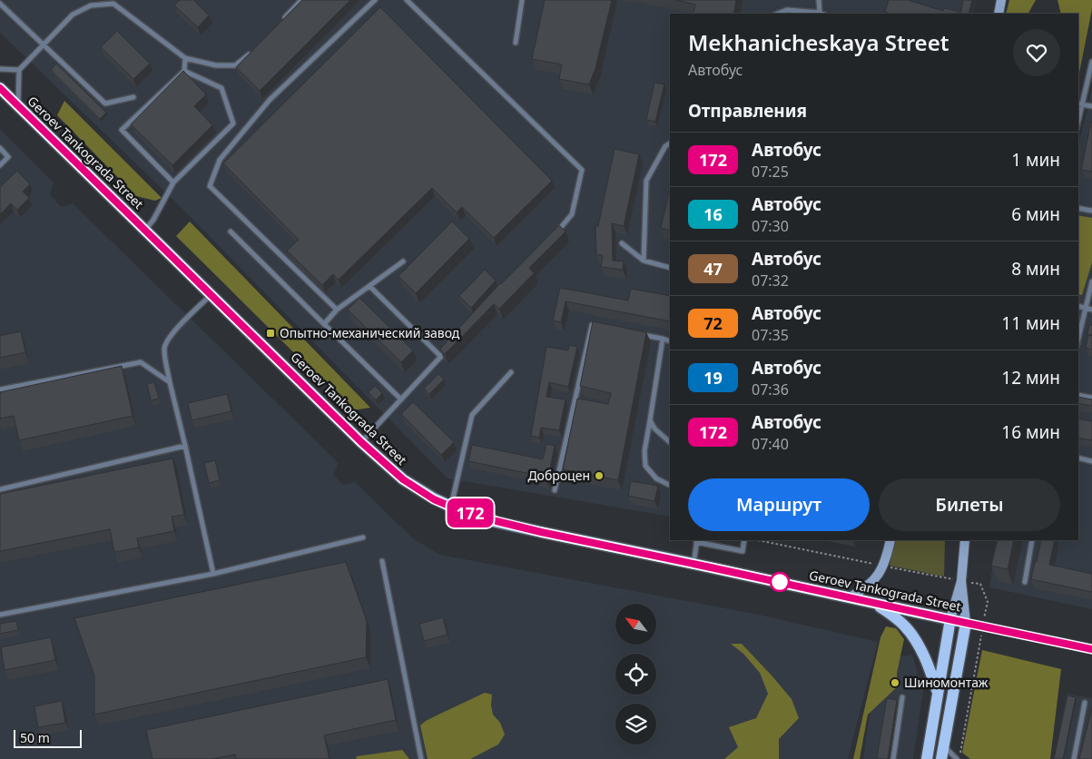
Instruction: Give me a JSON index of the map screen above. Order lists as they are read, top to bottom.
{
  "streets": {
    "main road": ["Geroev Tankograda Street"]
  },
  "places": {
    "transit": ["Опытно-механический завод"],
    "other": ["Доброцен", "Шиномонтаж"]
  },
  "lines": ["bus line 172"],
  "scale_bar": "50 m",
  "north": "top left",
  "page": {
    "on_map": "172",
    "heading": [
      ["Mekhanicheskaya Street", "Автобус"],
      "Отправления"
    ],
    "list": [
      {
        "mark": "172",
        "name": "Автобус",
        "note": "07:25",
        "value": "1 мин"
      },
      {
        "mark": "16",
        "name": "Автобус",
        "note": "07:30",
        "value": "6 мин"
      },
      {
        "mark": "47",
        "name": "Автобус",
        "note": "07:32",
        "value": "8 мин"
      },
      {
        "mark": "72",
        "name": "Автобус",
        "note": "07:35",
        "value": "11 мин"
      },
      {
        "mark": "19",
        "name": "Автобус",
        "note": "07:36",
        "value": "12 мин"
      },
      {
        "mark": "172",
        "name": "Автобус",
        "note": "07:40",
        "value": "16 мин"
      }
    ],
    "buttons": ["Маршрут", "Билеты"],
    "scale": "50 m"
  }
}
